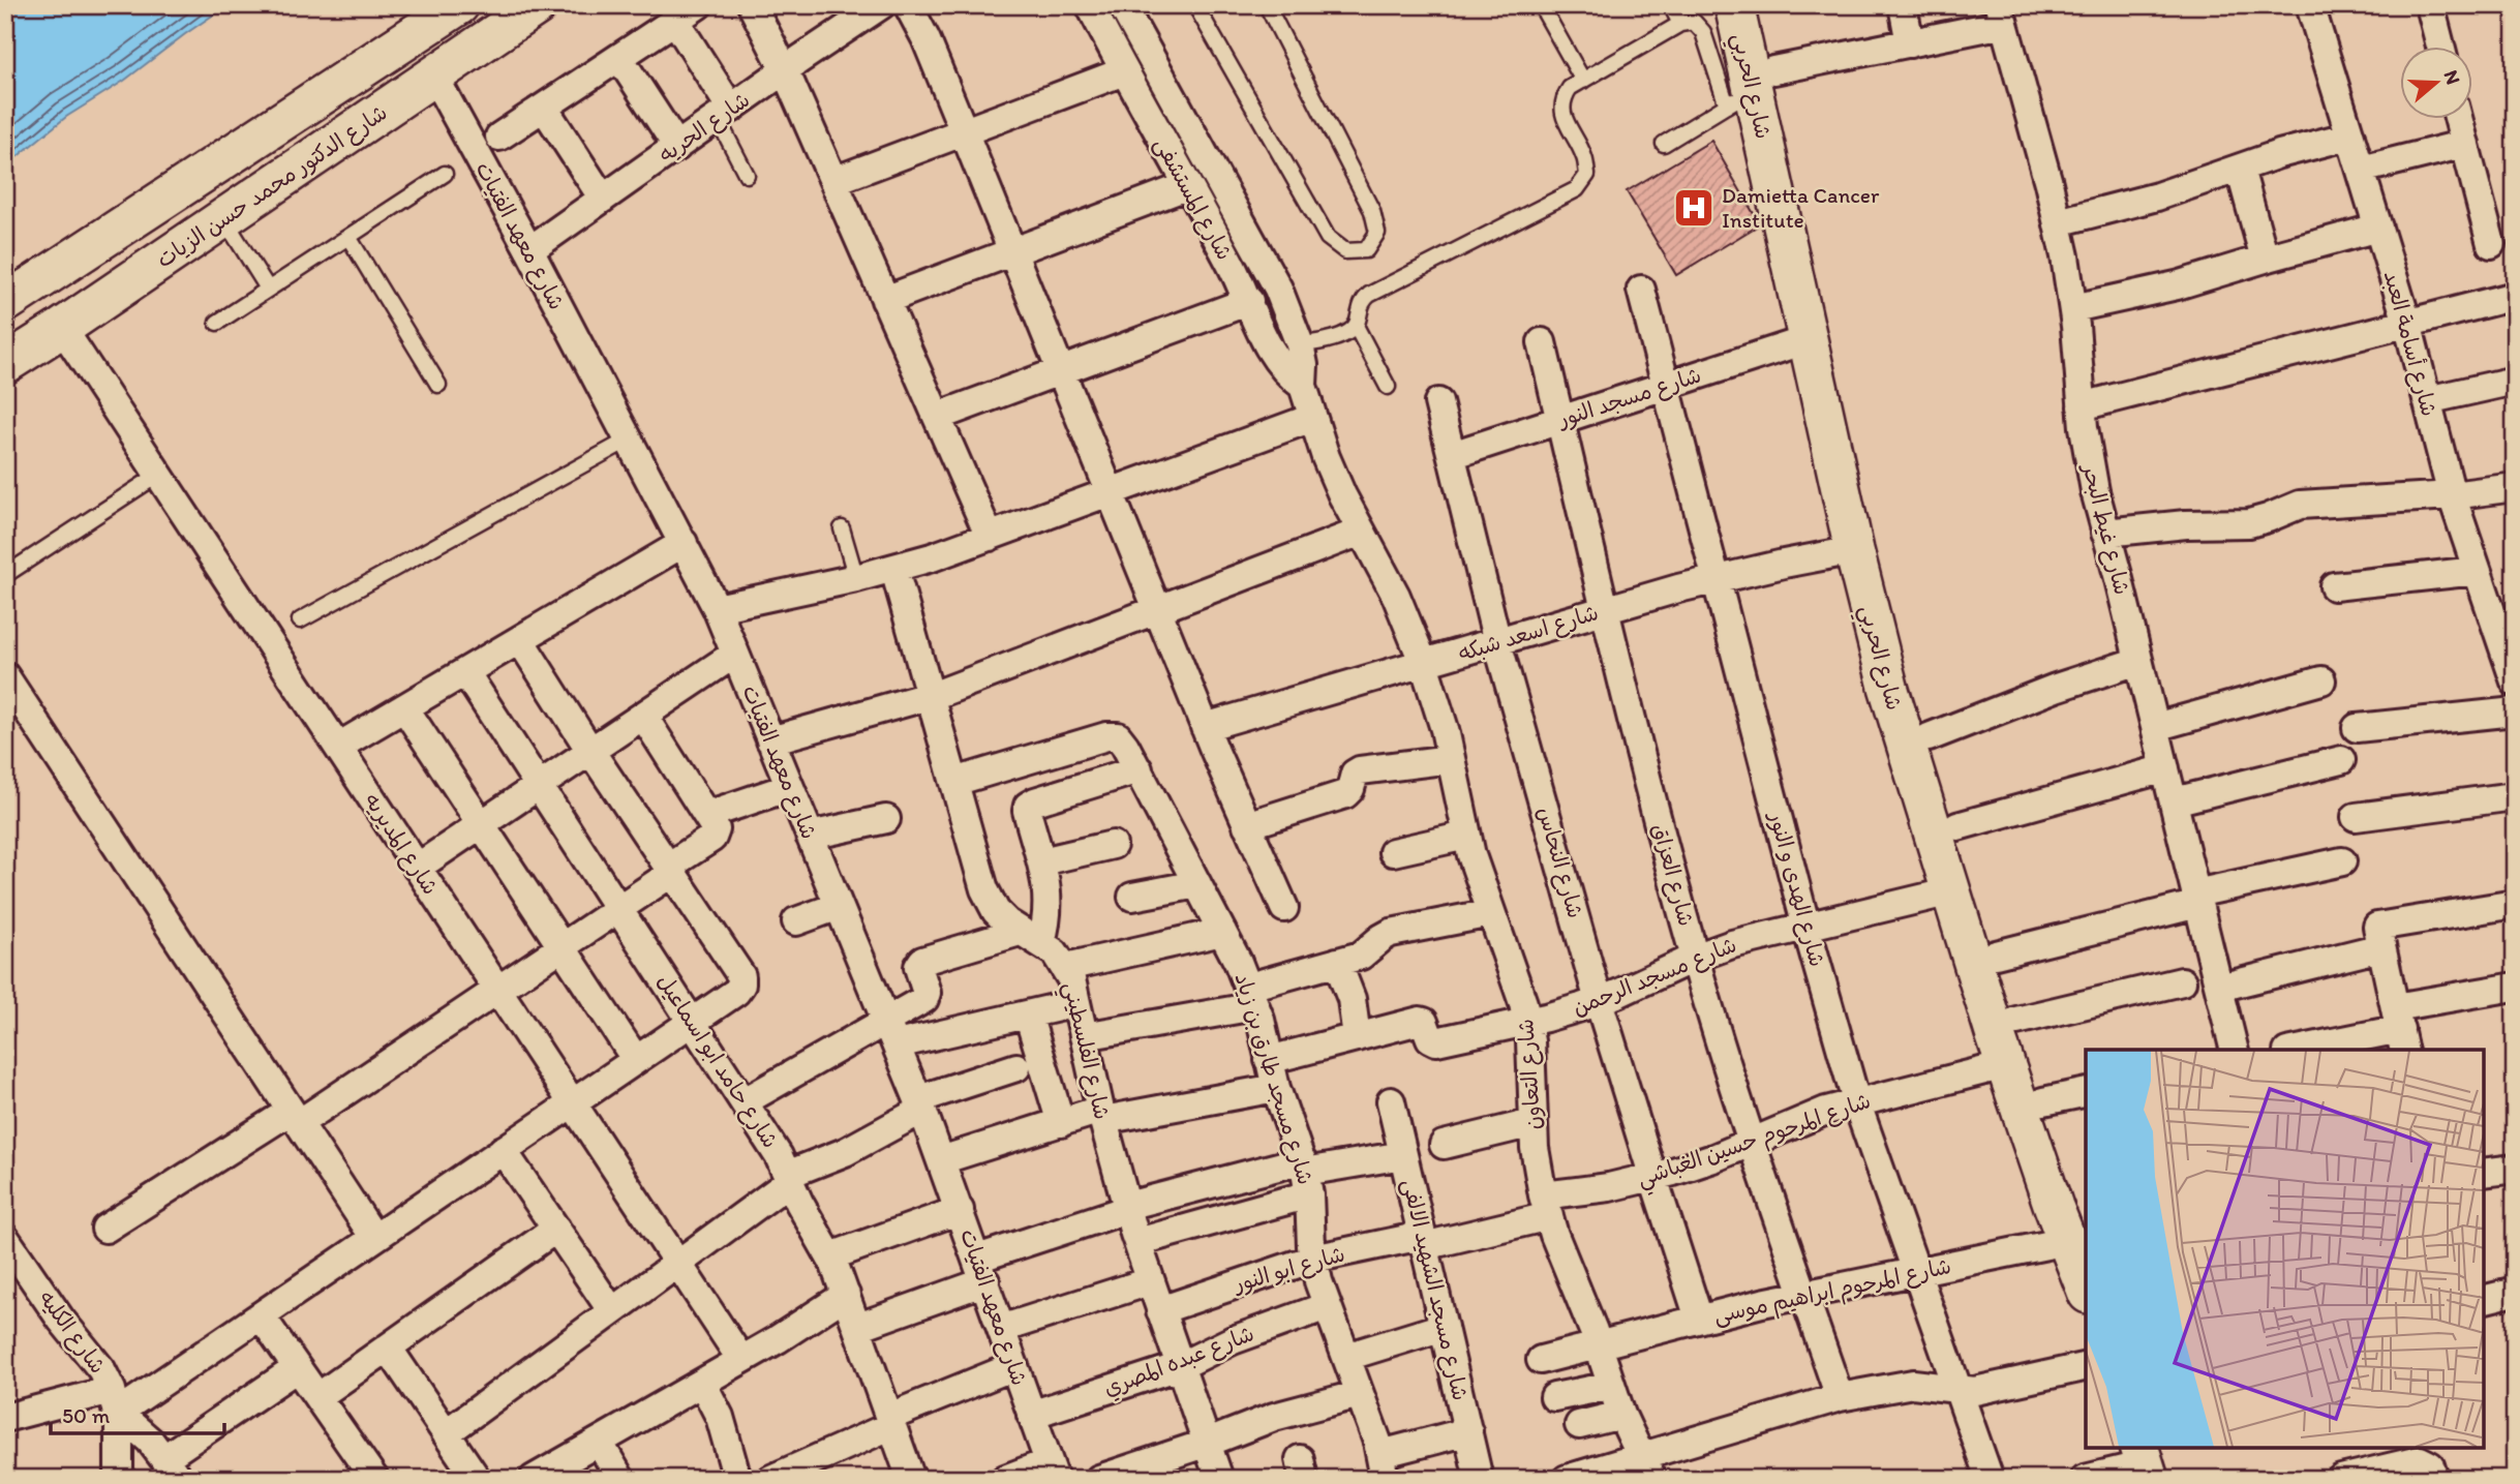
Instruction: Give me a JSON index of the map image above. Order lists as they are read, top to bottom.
{
  "streets": {
    "street": [
      "شارع الحربي",
      "شارع الحريه",
      "شارع الدكتور محمد حسن الزيات",
      "شارع المستشفى",
      "شارع معهد الفتيات",
      "شارع أسامة العبد",
      "شارع مسجد النور",
      "شارع غيط البحر",
      "شارع اسعد شبكه",
      "شارع المديريه",
      "شارع النحاس",
      "شارع العزاق",
      "شارع الهدى و النور",
      "شارع مسجد الرحمن",
      "شارع الفلسطيني",
      "شارع حامد ابو اسماعيل",
      "شارع التعاون",
      "شارع مسجد طارق بن زياد",
      "شارع المرحوم حسين الغباشي",
      "شارع ابو النور",
      "شارع مسجد الشهيد الالفى",
      "شارع المرحوم ابراهيم موسى",
      "شارع الكليه",
      "شارع عبده المصري"
    ]
  },
  "crossings": [
    ["شارع الحربي", "شارع مسجد النور"],
    ["شارع الحربي", "شارع اسعد شبكه"],
    ["شارع الحربي", "شارع مسجد الرحمن"],
    ["شارع الحربي", "شارع المرحوم حسين الغباشي"],
    ["شارع الحربي", "شارع المرحوم ابراهيم موسى"],
    ["شارع الحريه", "شارع معهد الفتيات"],
    ["شارع الدكتور محمد حسن الزيات", "شارع معهد الفتيات"],
    ["شارع الدكتور محمد حسن الزيات", "شارع المديريه"],
    ["شارع المستشفى", "شارع اسعد شبكه"],
    ["شارع المستشفى", "شارع التعاون"],
    ["شارع معهد الفتيات", "شارع عبده المصري"],
    ["شارع مسجد النور", "شارع النحاس"],
    ["شارع مسجد النور", "شارع العزاق"],
    ["شارع مسجد النور", "شارع الهدى و النور"],
    ["شارع اسعد شبكه", "شارع النحاس"],
    ["شارع اسعد شبكه", "شارع العزاق"],
    ["شارع اسعد شبكه", "شارع الهدى و النور"],
    ["شارع اسعد شبكه", "شارع التعاون"],
    ["شارع النحاس", "شارع مسجد الرحمن"],
    ["شارع النحاس", "شارع المرحوم حسين الغباشي"],
    ["شارع النحاس", "شارع المرحوم ابراهيم موسى"],
    ["شارع العزاق", "شارع مسجد الرحمن"],
    ["شارع العزاق", "شارع المرحوم حسين الغباشي"],
    ["شارع العزاق", "شارع المرحوم ابراهيم موسى"],
    ["شارع الهدى و النور", "شارع مسجد الرحمن"],
    ["شارع الهدى و النور", "شارع المرحوم حسين الغباشي"],
    ["شارع الهدى و النور", "شارع المرحوم ابراهيم موسى"],
    ["شارع مسجد الرحمن", "شارع التعاون"],
    ["شارع الفلسطيني", "شارع مسجد طارق بن زياد"],
    ["شارع الفلسطيني", "شارع ابو النور"],
    ["شارع الفلسطيني", "شارع عبده المصري"],
    ["شارع التعاون", "شارع المرحوم حسين الغباشي"],
    ["شارع التعاون", "شارع المرحوم ابراهيم موسى"],
    ["شارع مسجد طارق بن زياد", "شارع ابو النور"],
    ["شارع مسجد طارق بن زياد", "شارع عبده المصري"],
    ["شارع المرحوم حسين الغباشي", "شارع ابو النور"],
    ["شارع المرحوم حسين الغباشي", "شارع مسجد الشهيد الالفى"],
    ["شارع ابو النور", "شارع مسجد الشهيد الالفى"]
  ],
  "places": {
    "hospital": ["Damietta Cancer Institute"]
  },
  "scale_bar": "50 m",
  "north": "right"
}
